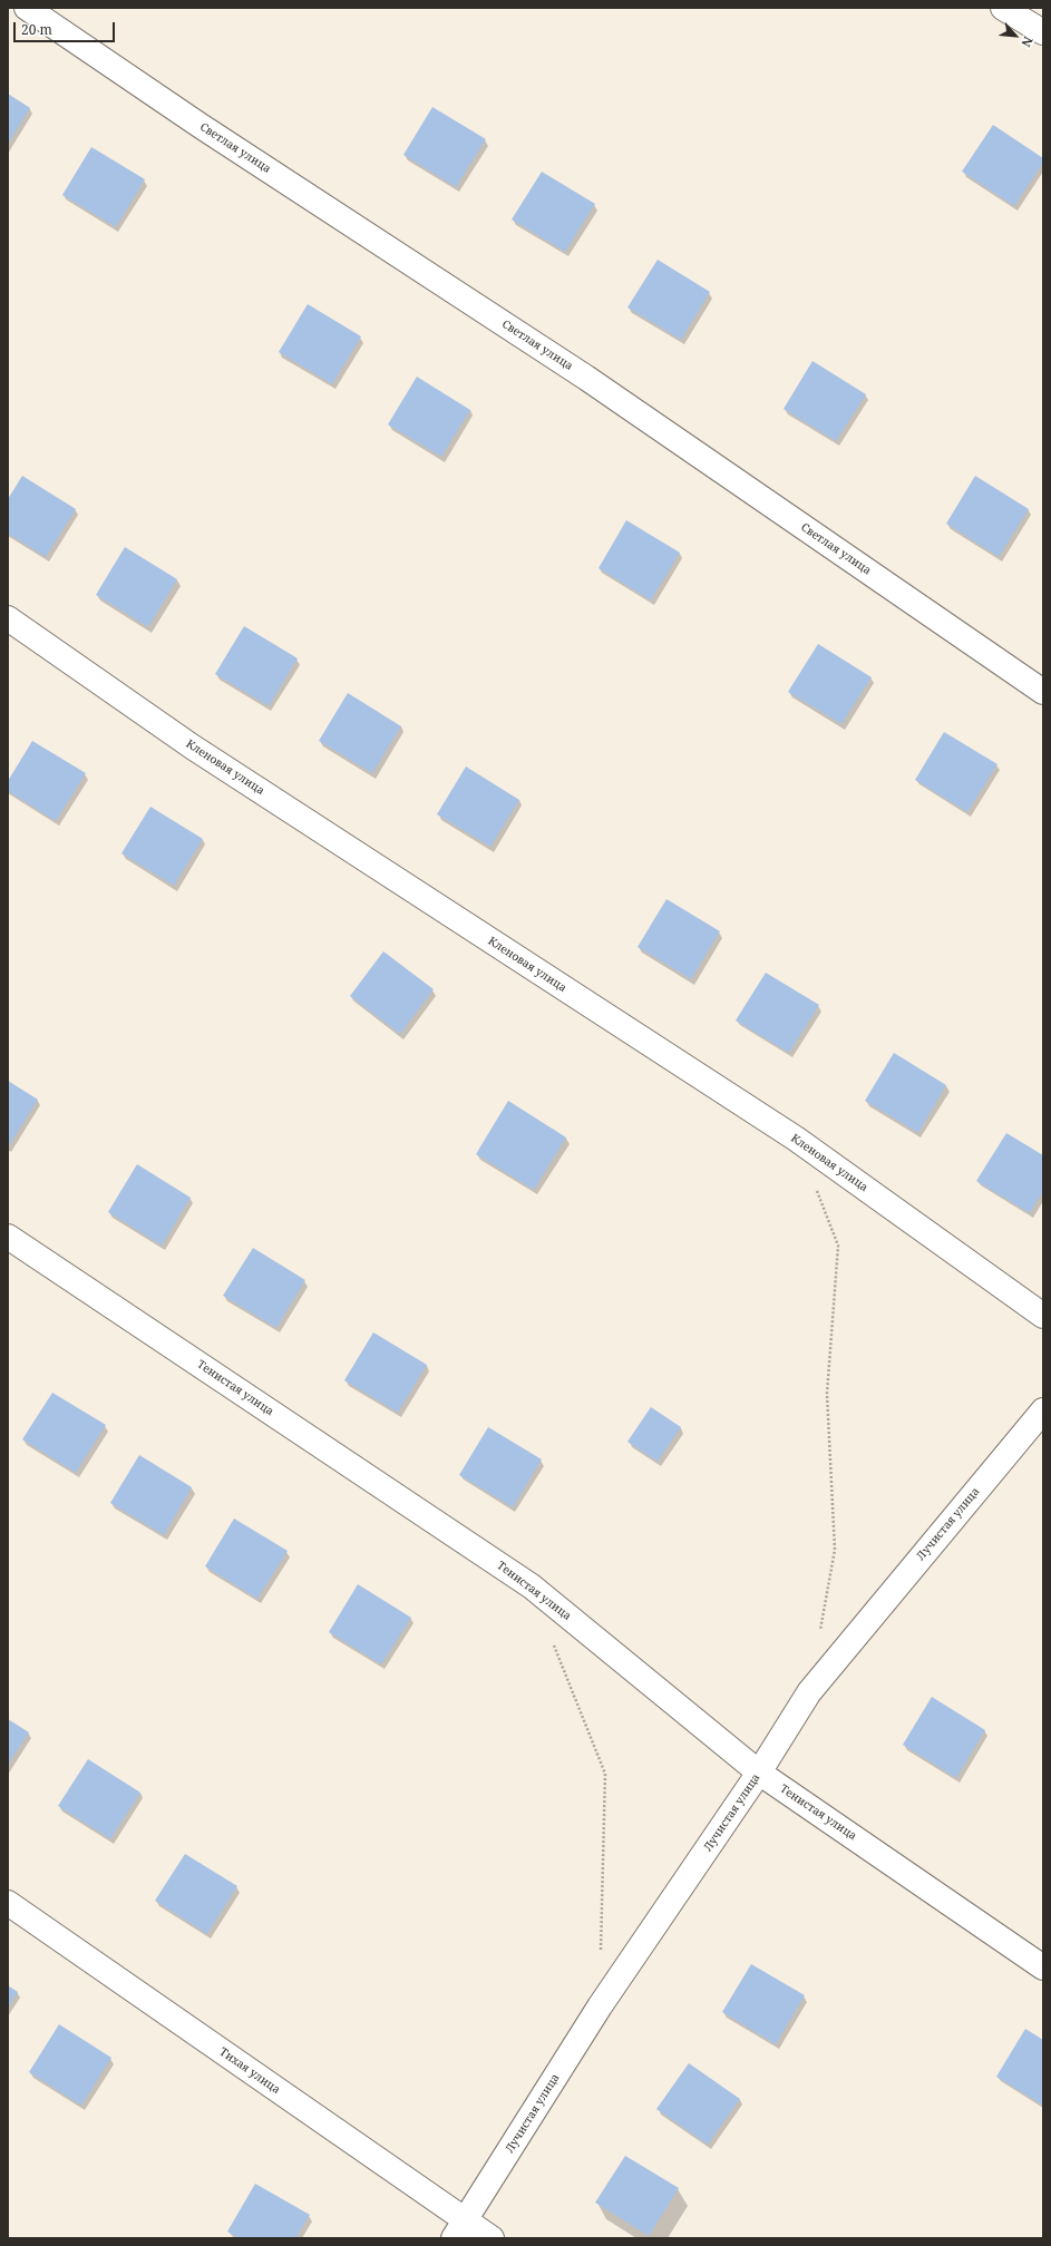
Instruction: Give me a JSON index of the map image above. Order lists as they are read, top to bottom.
{
  "streets": {
    "street": [
      "Светлая улица",
      "Кленовая улица",
      "Тенистая улица",
      "Лучистая улица",
      "Тихая улица"
    ]
  },
  "crossings": [
    ["Тенистая улица", "Лучистая улица"],
    ["Лучистая улица", "Тихая улица"]
  ],
  "scale_bar": "20 m",
  "north": "bottom right"
}
